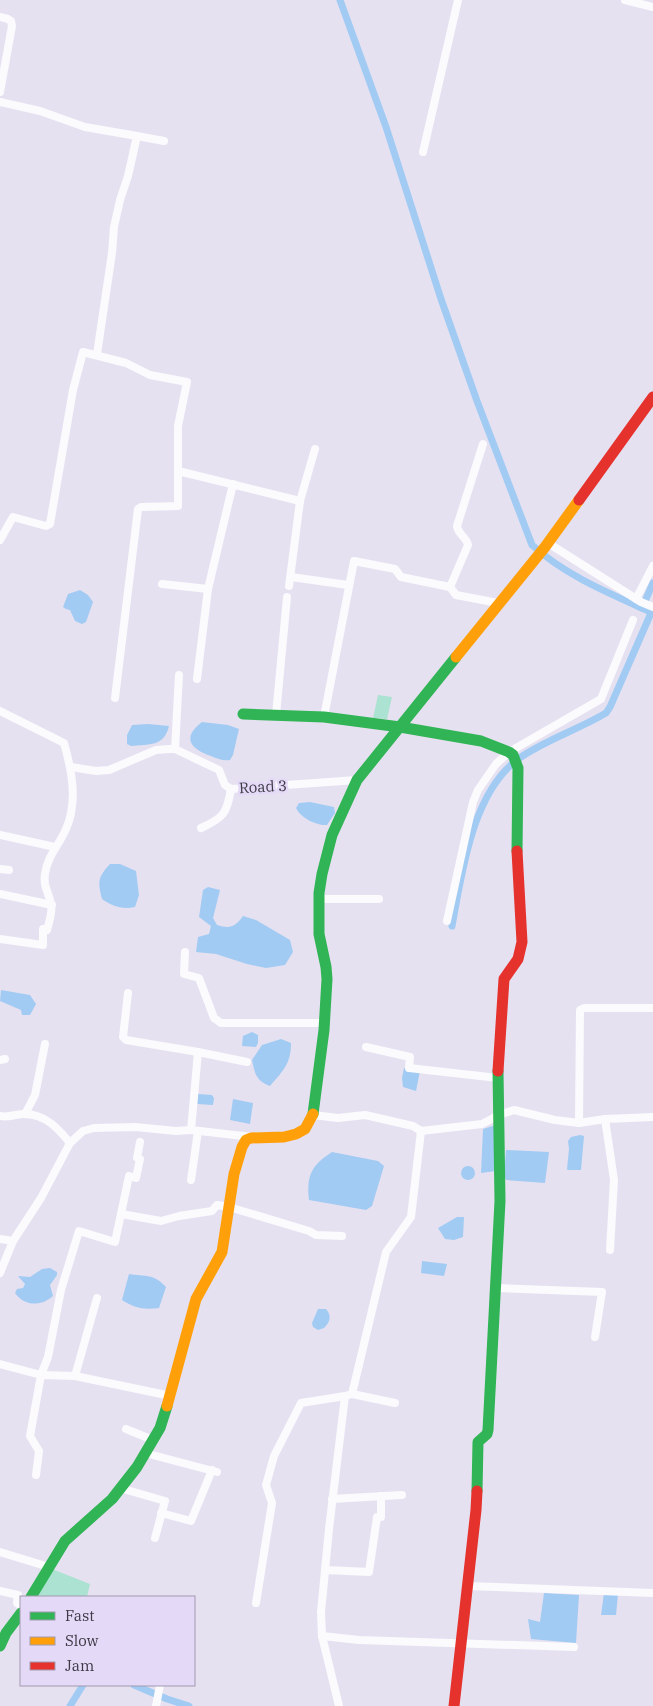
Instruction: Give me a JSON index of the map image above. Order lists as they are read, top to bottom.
{
  "streets": {
    "street": ["Road 3"]
  },
  "legend": ["Fast", "Slow", "Jam"]
}
